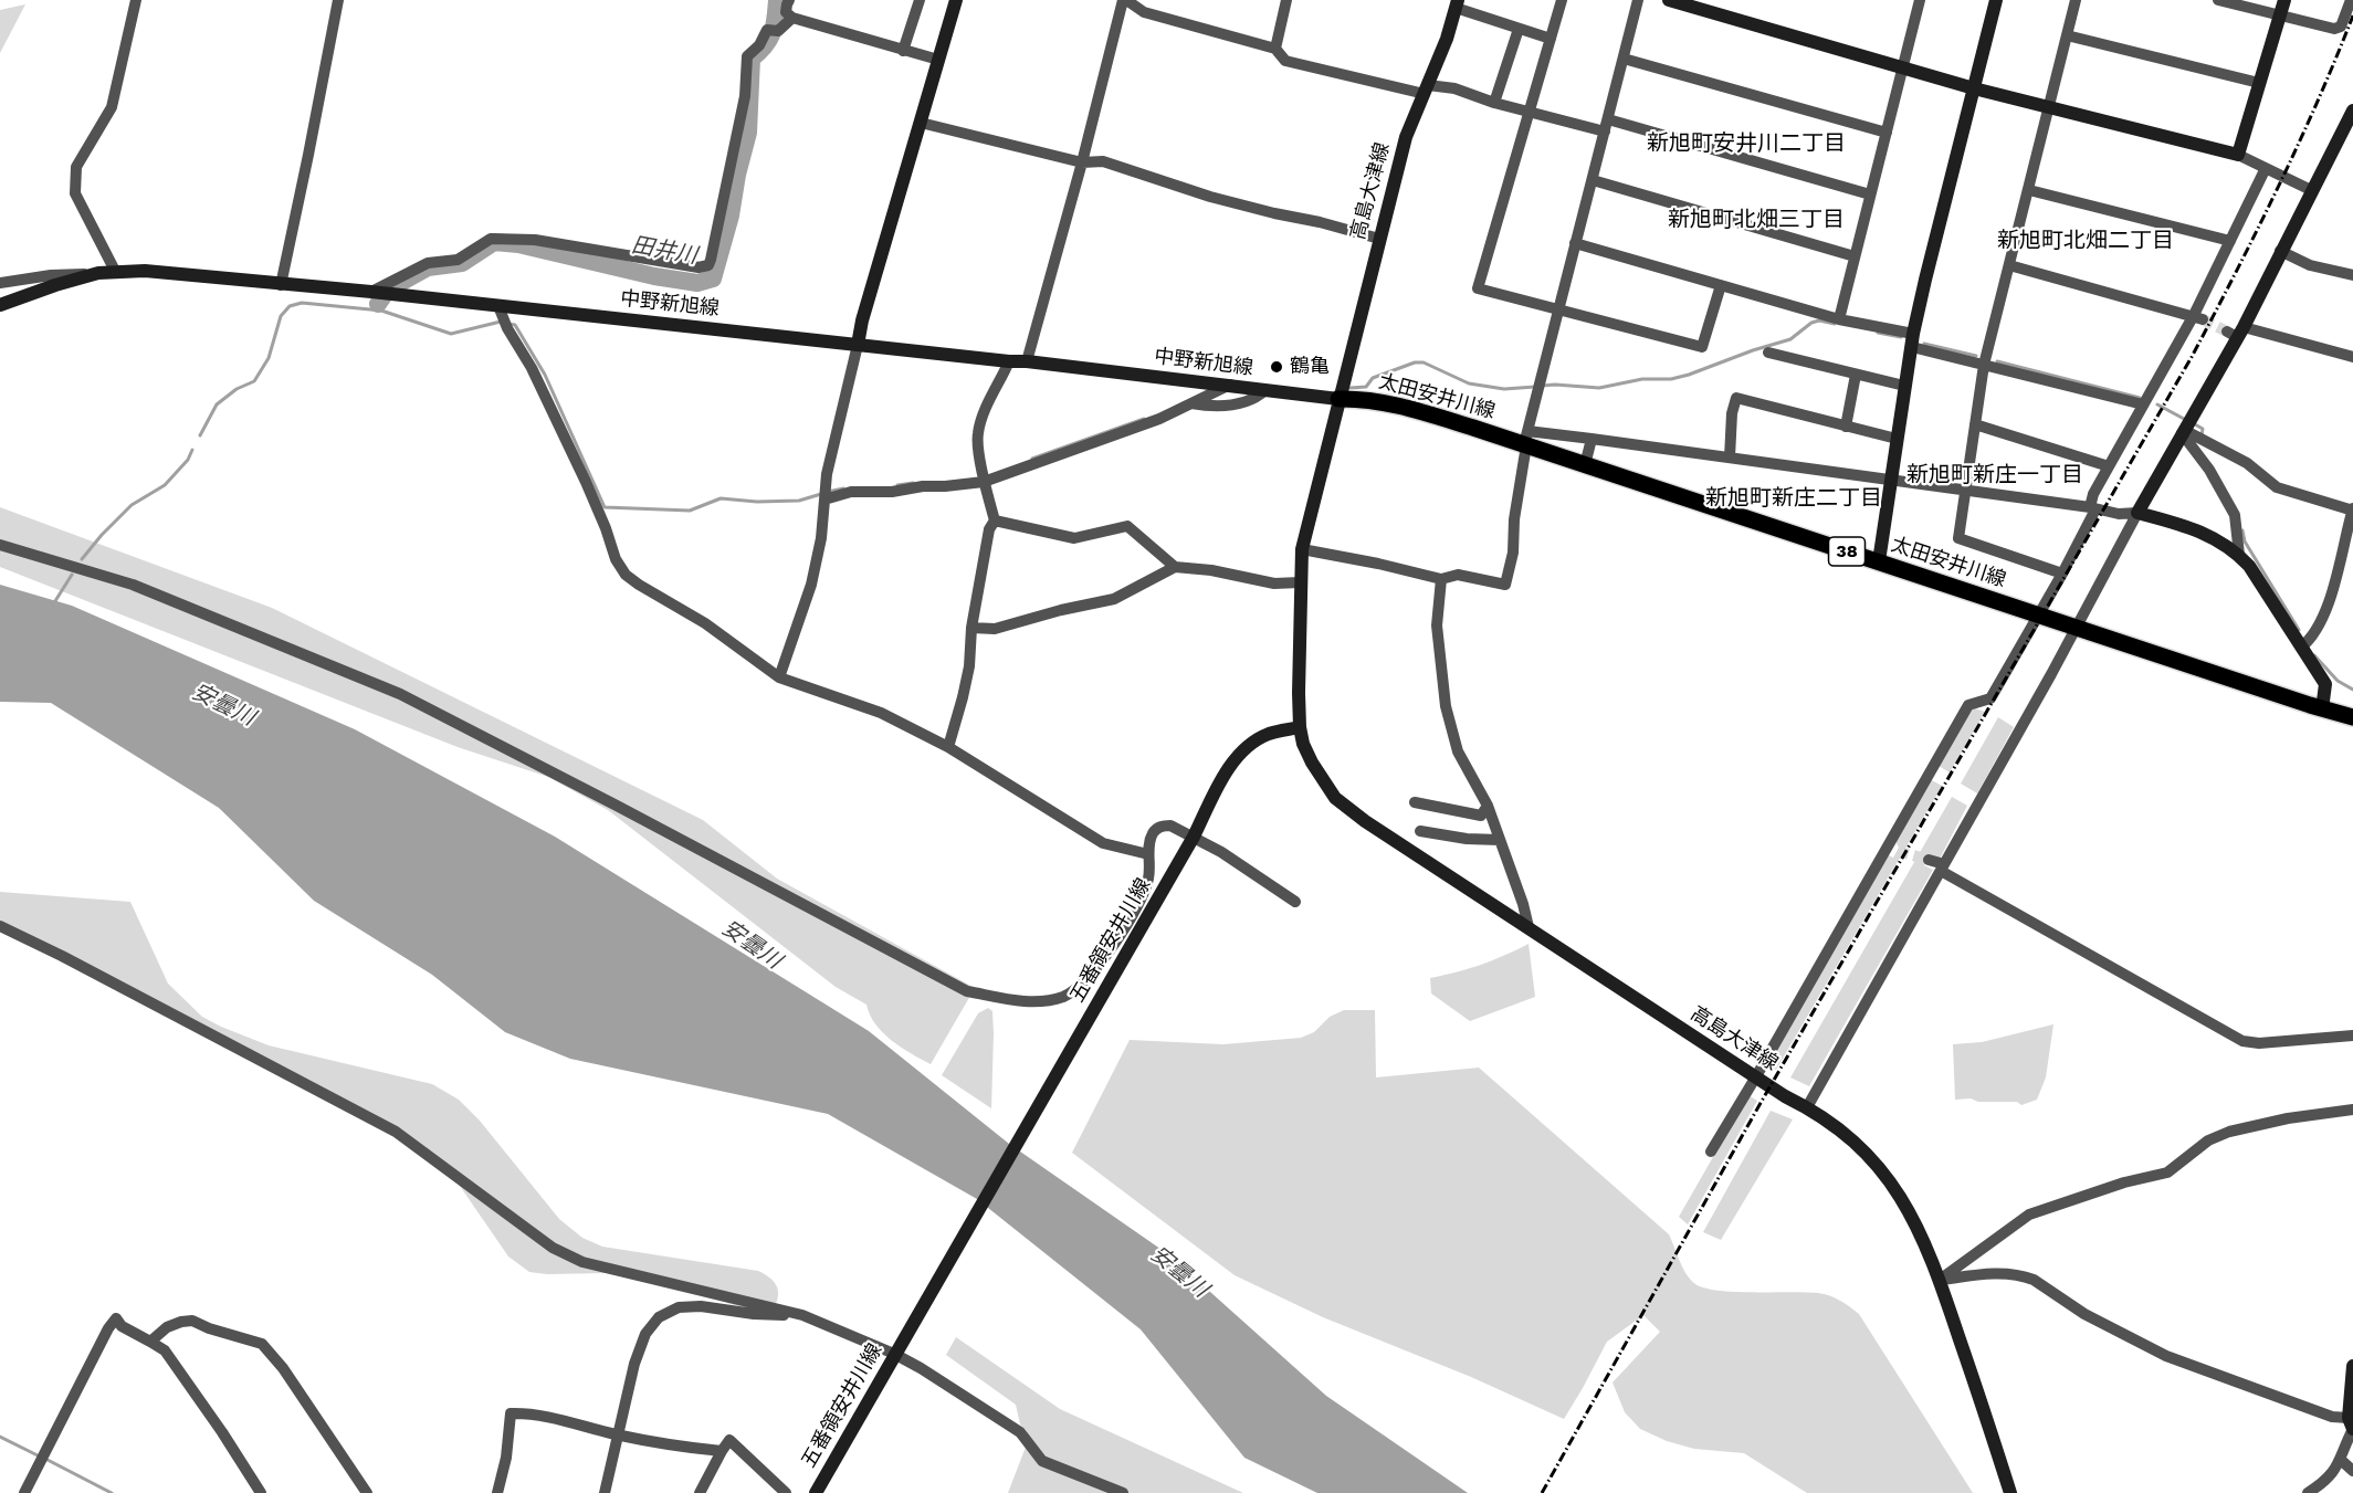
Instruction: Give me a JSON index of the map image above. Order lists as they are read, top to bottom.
{
  "streets": {
    "main road": [
      "高島大津線",
      "中野新旭線",
      "太田安井川線",
      "38",
      "五番領安井川線"
    ]
  },
  "crossings": [
    ["高島大津線", "中野新旭線"],
    ["高島大津線", "太田安井川線"],
    ["高島大津線", "五番領安井川線"],
    ["中野新旭線", "太田安井川線"]
  ],
  "districts": [
    "新旭町安井川二丁目",
    "新旭町北畑三丁目",
    "新旭町北畑二丁目",
    "新旭町新庄一丁目",
    "新旭町新庄二丁目"
  ],
  "water": ["田井川", "安曇川"],
  "places": ["鶴亀"]
}
